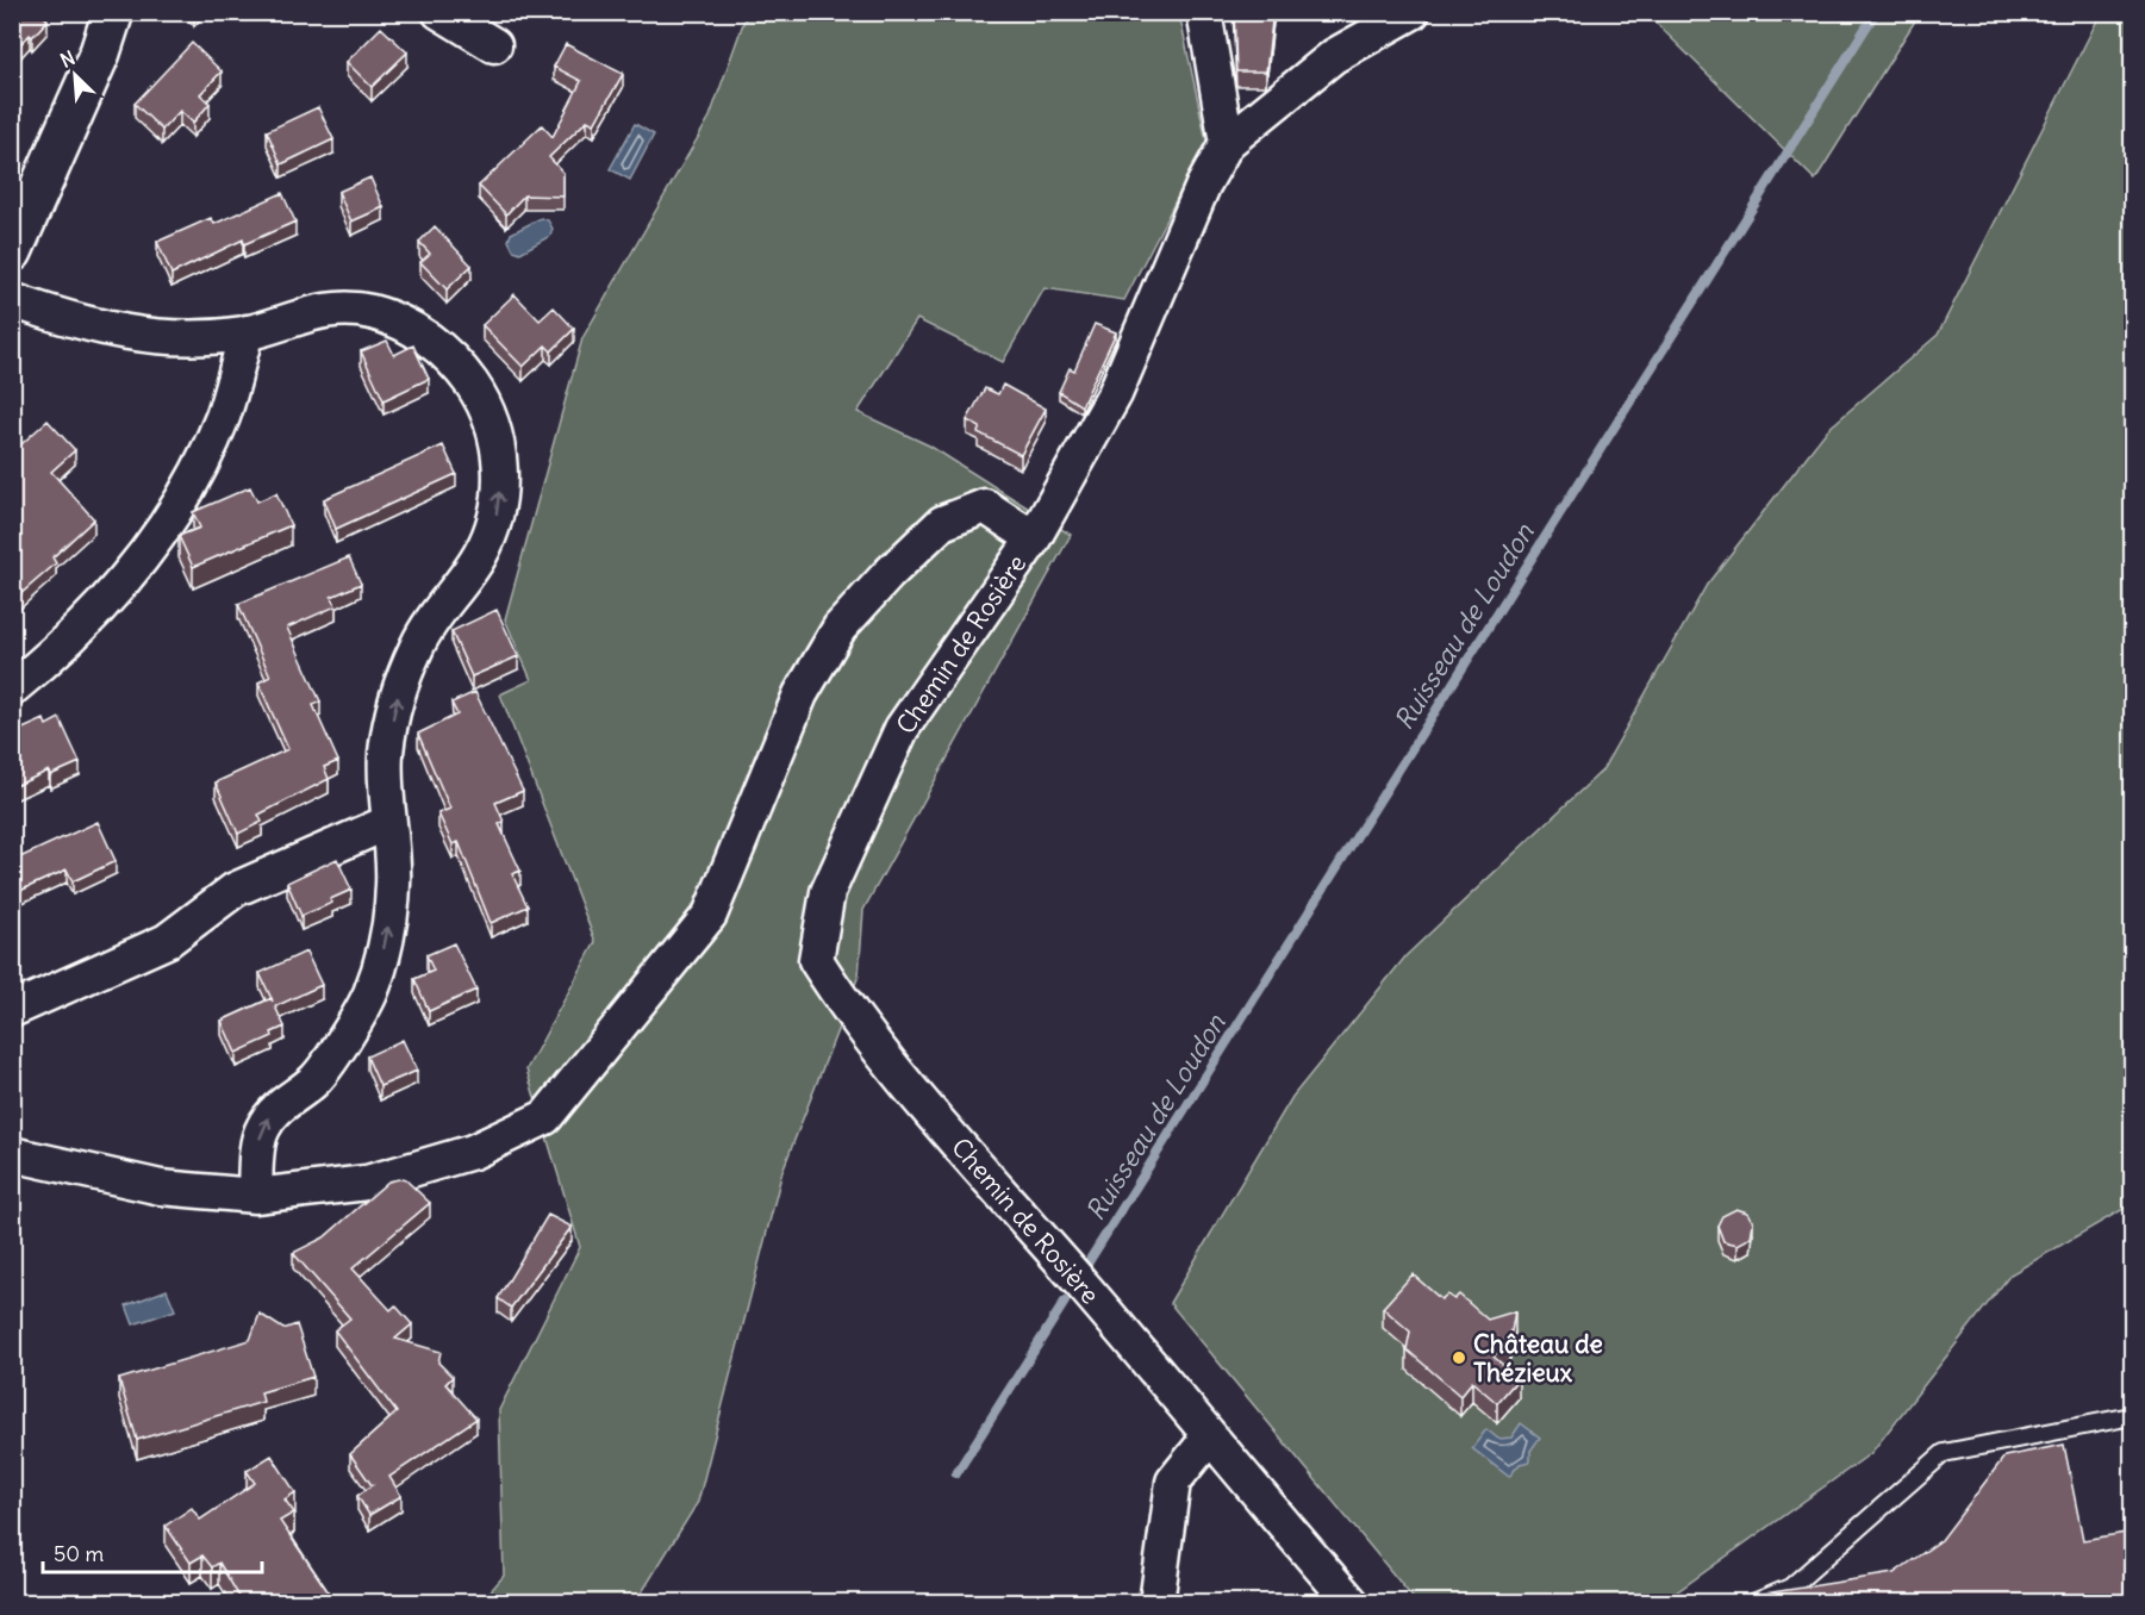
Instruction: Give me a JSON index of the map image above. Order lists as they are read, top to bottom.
{
  "streets": {
    "street": ["Chemin de Rosière"]
  },
  "water": ["Ruisseau de Loudon"],
  "places": ["Château de Thézieux"],
  "scale_bar": "50 m",
  "north": "top left"
}
